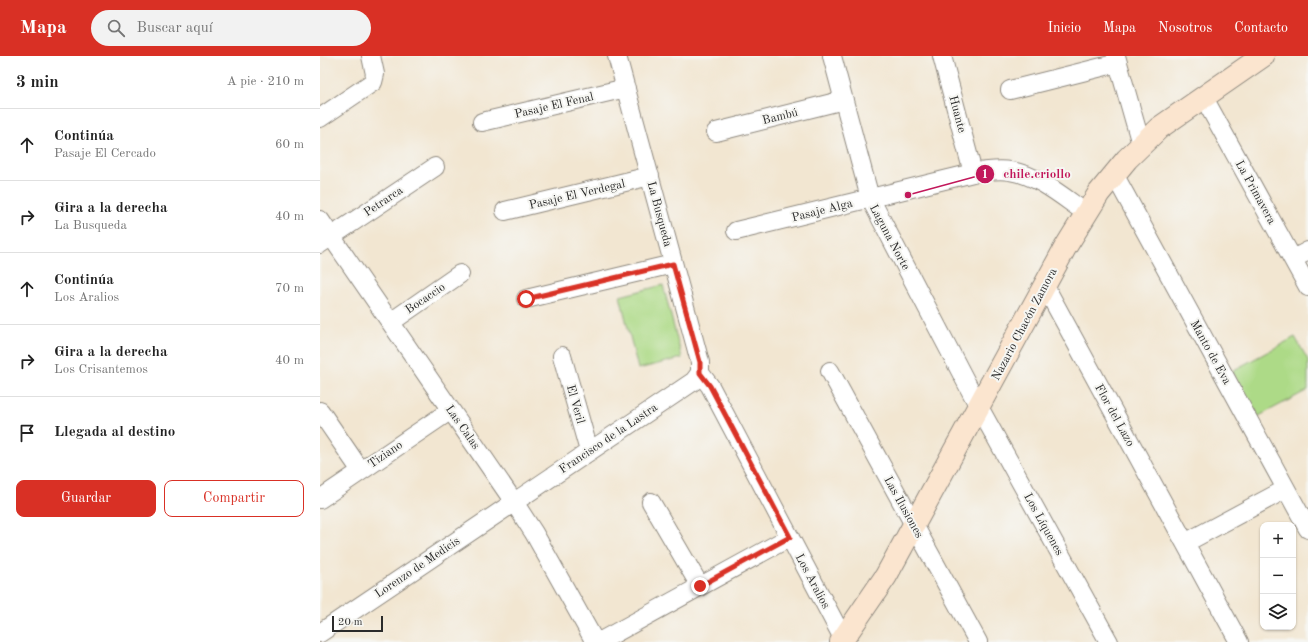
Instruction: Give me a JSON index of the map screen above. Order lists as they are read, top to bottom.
{
  "streets": {
    "street": [
      "Pasaje El Fenal",
      "Huante",
      "Bambú",
      "La Primavera",
      "Pasaje El Verdegal",
      "Petrarca",
      "Pasaje Alga",
      "La Busqueda",
      "Laguna Norte",
      "Bocaccio",
      "Nazario Chacón Zamora",
      "Manto de Eva",
      "El Veril",
      "Flor del Lazo",
      "Las Calas",
      "Francisco de la Lastra",
      "Tiziano",
      "Las Ilusiones",
      "Los Líquenes",
      "Lorenzo de Medicis",
      "Los Aralios"
    ]
  },
  "crossings": [
    ["Pasaje El Fenal", "La Busqueda"],
    ["Huante", "Pasaje Alga"],
    ["Bambú", "Laguna Norte"],
    ["La Primavera", "Nazario Chacón Zamora"],
    ["Pasaje El Verdegal", "La Busqueda"],
    ["Petrarca", "Las Calas"],
    ["Pasaje Alga", "Laguna Norte"],
    ["Pasaje Alga", "Nazario Chacón Zamora"],
    ["La Busqueda", "Francisco de la Lastra"],
    ["La Busqueda", "Los Aralios"],
    ["Laguna Norte", "Nazario Chacón Zamora"],
    ["Laguna Norte", "Los Líquenes"],
    ["Bocaccio", "Las Calas"],
    ["Nazario Chacón Zamora", "Manto de Eva"],
    ["Nazario Chacón Zamora", "Flor del Lazo"],
    ["Nazario Chacón Zamora", "Las Ilusiones"],
    ["Nazario Chacón Zamora", "Los Líquenes"],
    ["Nazario Chacón Zamora", "Los Aralios"],
    ["El Veril", "Francisco de la Lastra"],
    ["Las Calas", "Francisco de la Lastra"],
    ["Las Calas", "Tiziano"],
    ["Las Calas", "Lorenzo de Medicis"],
    ["Francisco de la Lastra", "Lorenzo de Medicis"],
    ["Francisco de la Lastra", "Los Aralios"]
  ],
  "places": ["chile.criollo"],
  "scale_bar": "20 m",
  "page": {
    "header": "Mapa",
    "search": "Buscar aquí",
    "nav": [
      "Inicio",
      "Mapa",
      "Nosotros",
      "Contacto"
    ],
    "heading": ["3 min", "A pie · 210 m"],
    "list": [
      ["Continúa", "Pasaje El Cercado", "60 m"],
      ["Gira a la derecha", "La Busqueda", "40 m"],
      ["Continúa", "Los Aralios", "70 m"],
      ["Gira a la derecha", "Los Crisantemos", "40 m"],
      "Llegada al destino"
    ],
    "buttons": ["Guardar", "Compartir"],
    "map_buttons": ["+", "−"],
    "scale": "20 m"
  }
}
